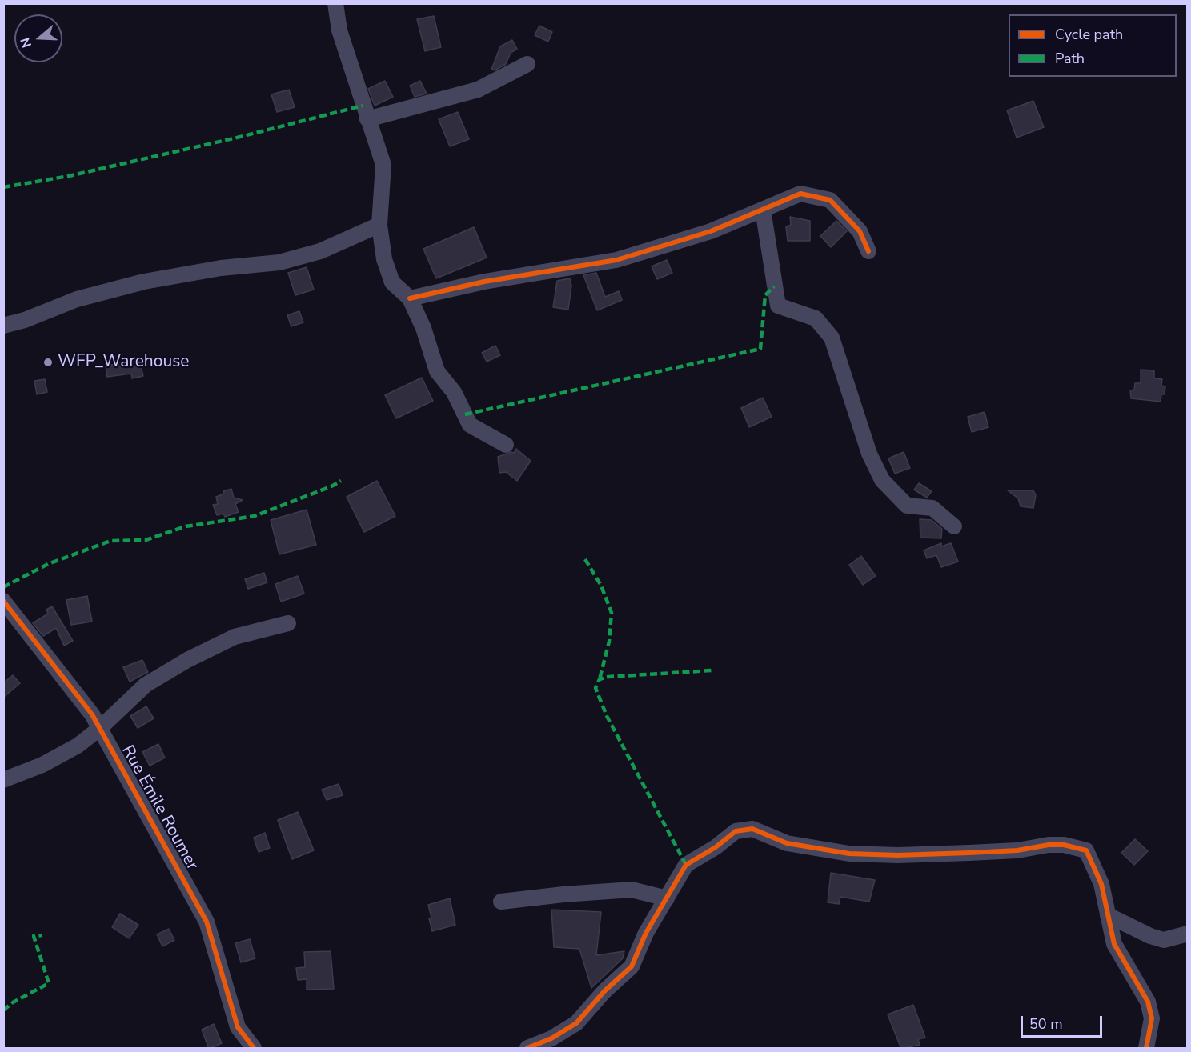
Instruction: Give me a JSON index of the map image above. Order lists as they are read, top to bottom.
{
  "streets": {
    "street": ["Rue Émile Roumer"]
  },
  "places": ["WFP_Warehouse"],
  "legend": ["Cycle path", "Path"],
  "scale_bar": "50 m",
  "north": "left"
}
